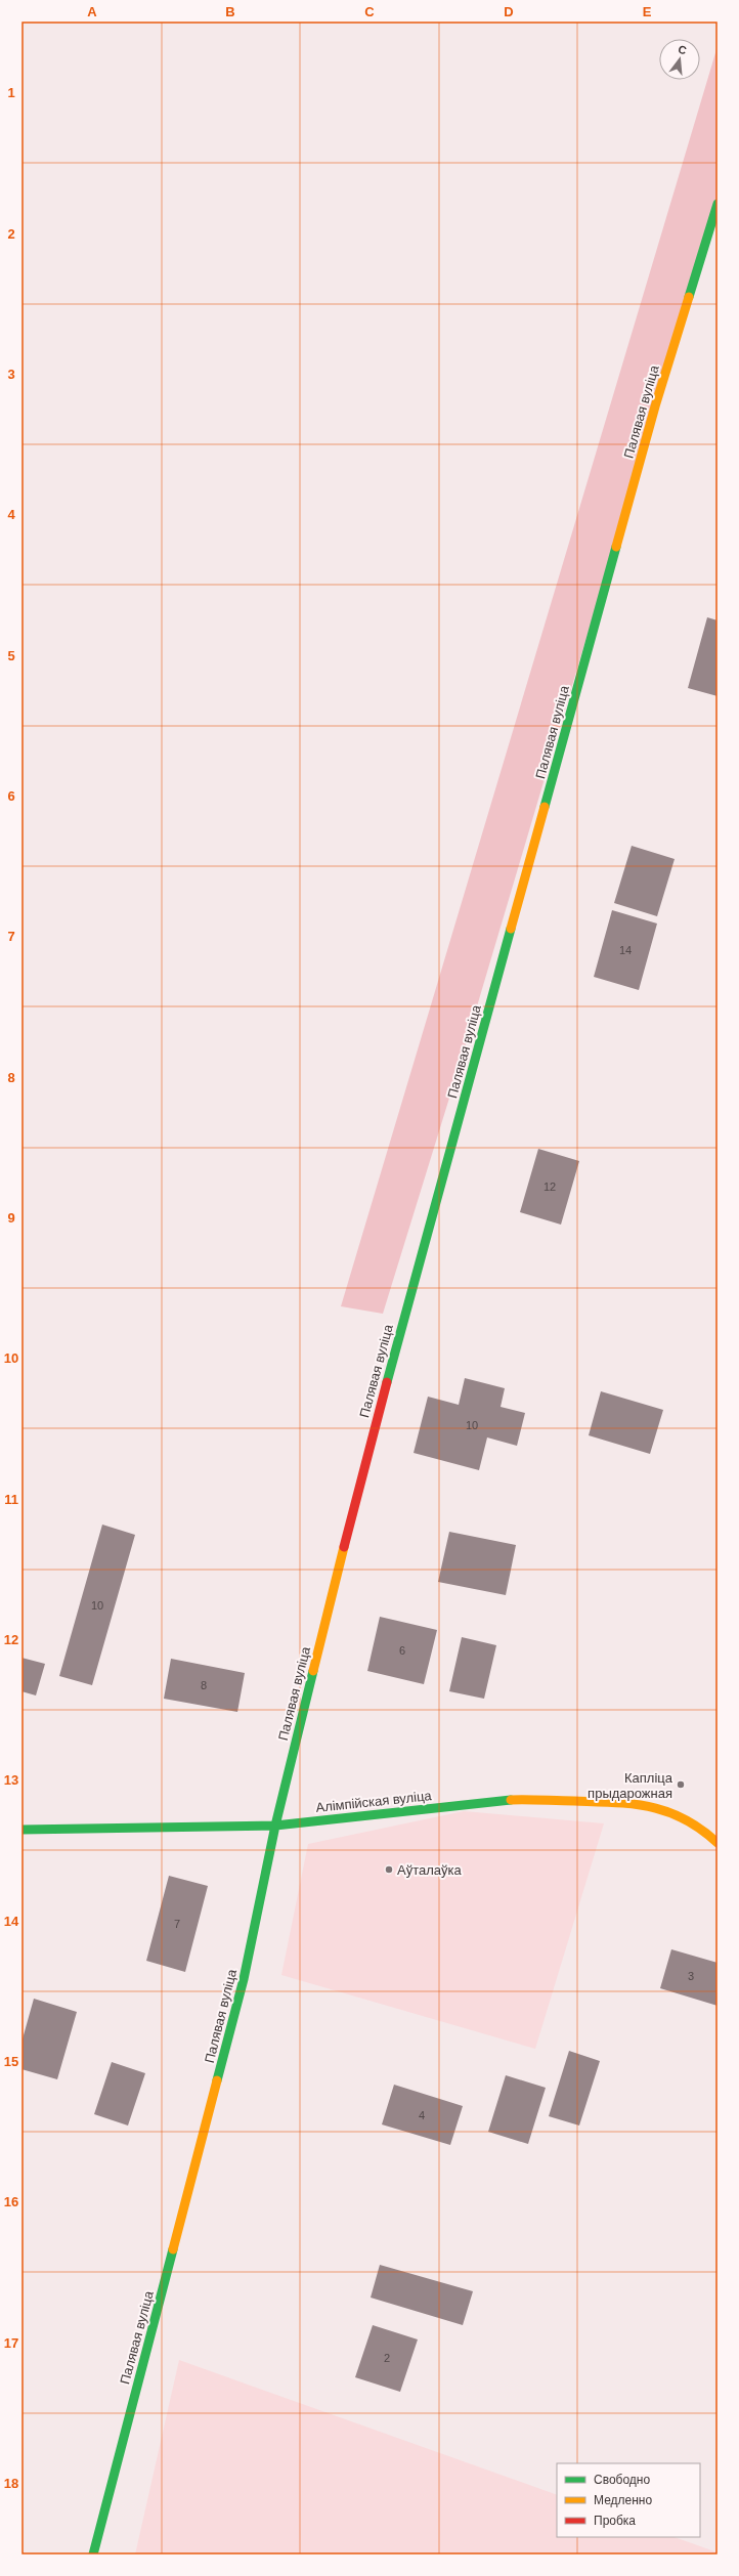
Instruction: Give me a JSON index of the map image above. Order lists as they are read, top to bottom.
{
  "streets": {
    "street": ["Палявая вуліца", "Алімпійская вуліца"]
  },
  "crossings": [
    ["Палявая вуліца", "Алімпійская вуліца"]
  ],
  "places": ["Капліца прыдарожная", "Аўталаўка"],
  "house_numbers": [
    "14",
    "12",
    "10",
    "10",
    "6",
    "8",
    "7",
    "3",
    "4",
    "2"
  ],
  "legend": ["Свободно", "Медленно", "Пробка"],
  "north": "top",
  "grid": {
    "columns": [
      "A",
      "B",
      "C",
      "D",
      "E"
    ],
    "rows": [
      "1",
      "2",
      "3",
      "4",
      "5",
      "6",
      "7",
      "8",
      "9",
      "10",
      "11",
      "12",
      "13",
      "14",
      "15",
      "16",
      "17",
      "18"
    ]
  }
}
